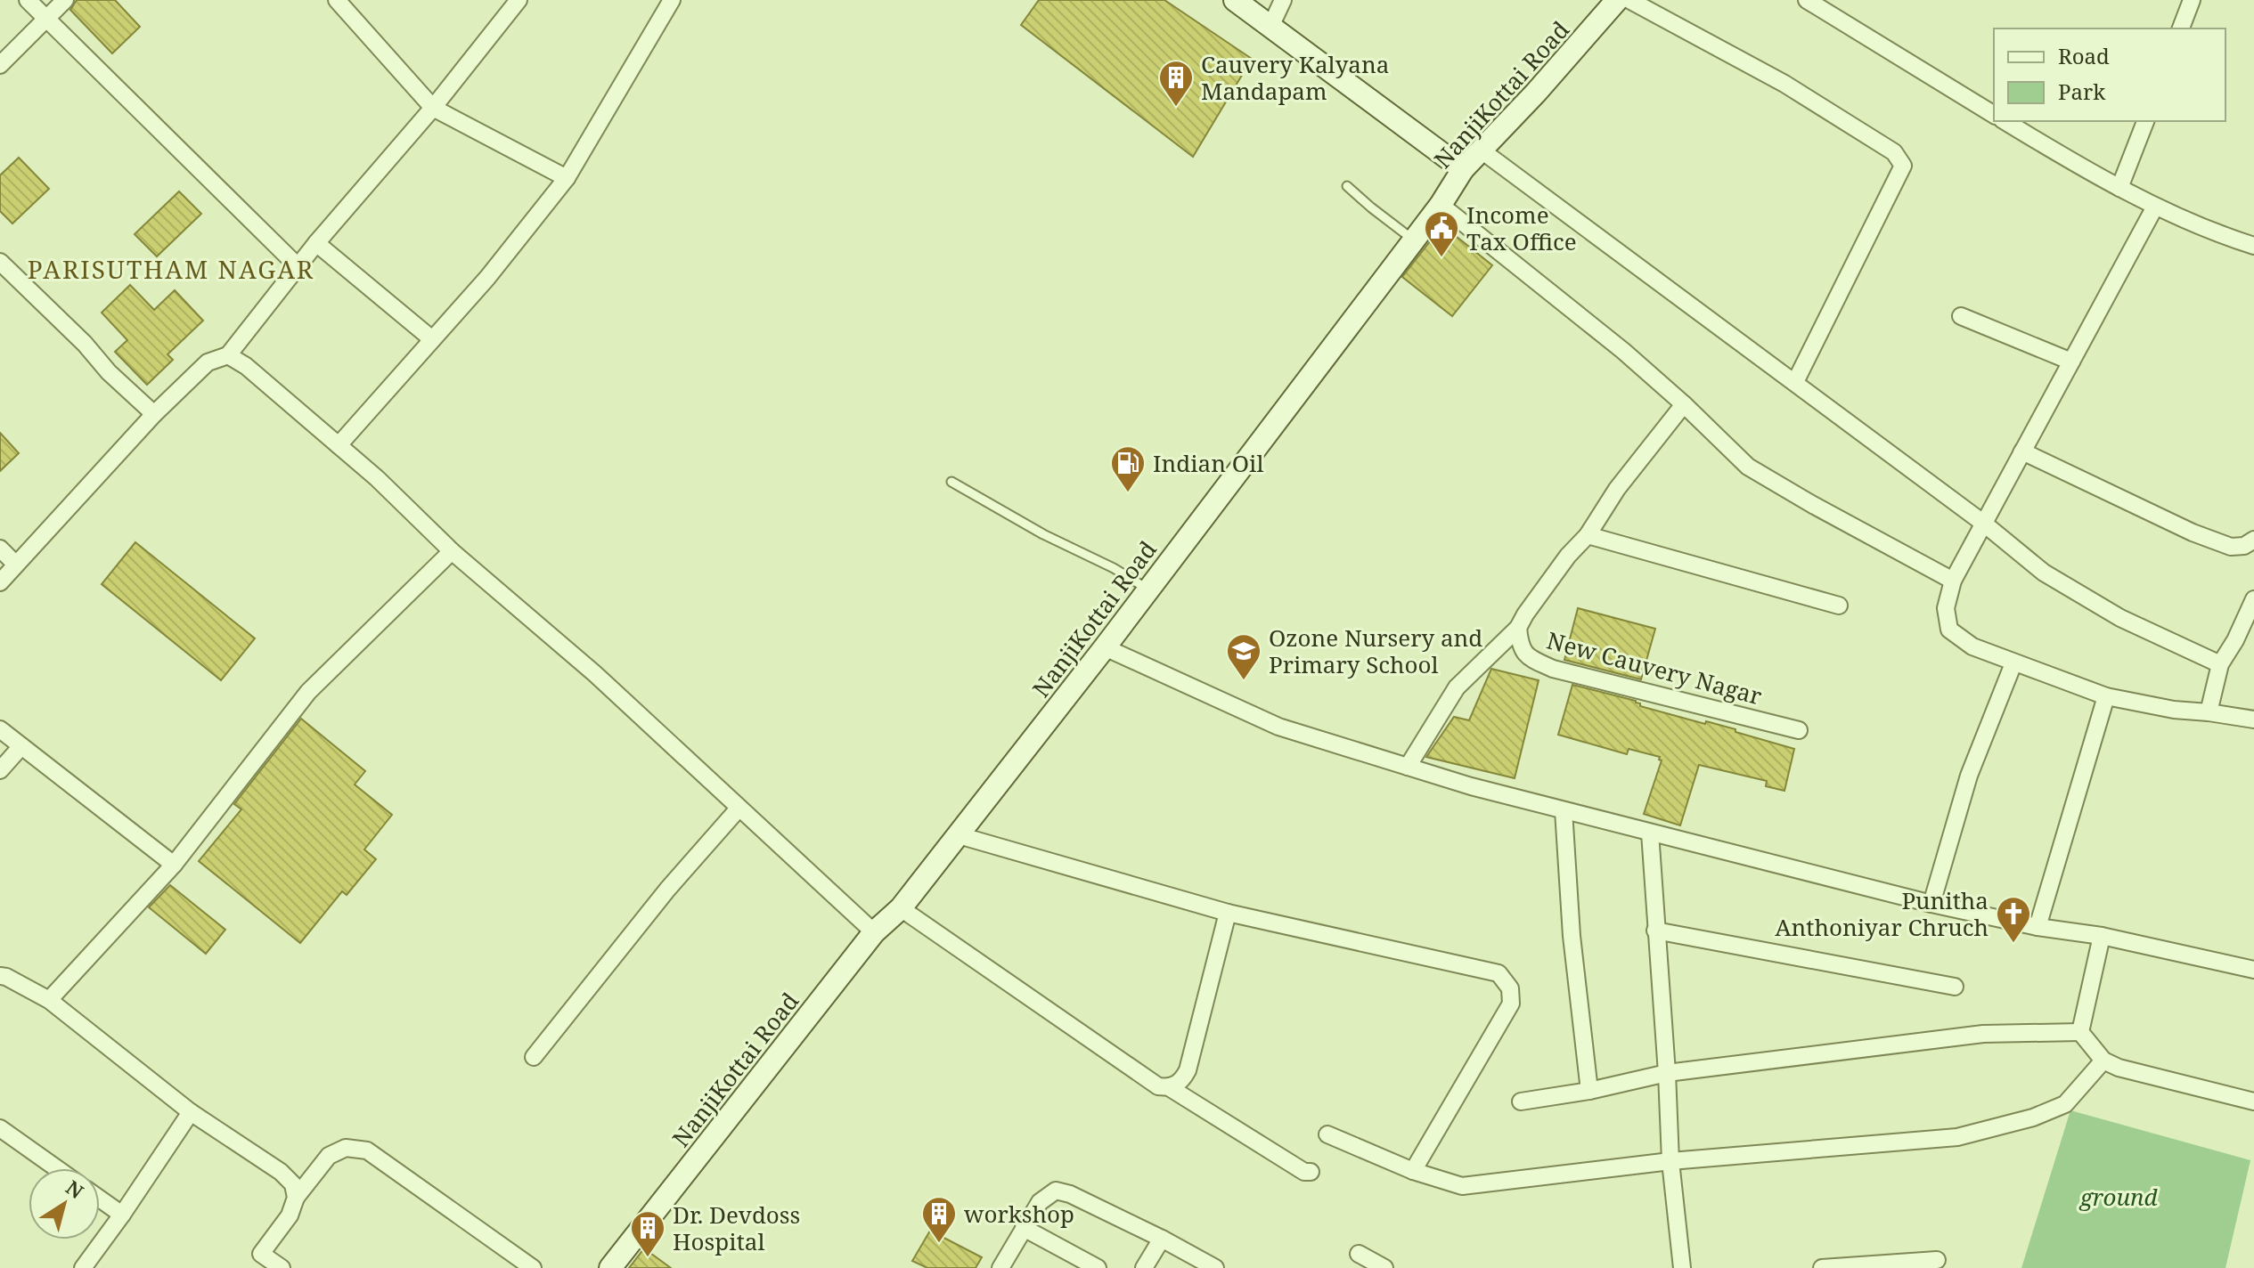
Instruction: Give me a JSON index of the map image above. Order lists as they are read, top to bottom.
{
  "streets": {
    "main road": ["NanjiKottai Road"],
    "street": ["New Cauvery Nagar"]
  },
  "districts": ["PARISUTHAM NAGAR"],
  "parks": ["ground"],
  "places": {
    "building": ["Cauvery Kalyana Mandapam", "workshop", "Dr. Devdoss Hospital"],
    "public building": ["Income Tax Office"],
    "fuel station": ["Indian Oil"],
    "school or university": ["Ozone Nursery and Primary School"],
    "church": ["Punitha Anthoniyar Chruch"]
  },
  "legend": ["Road", "Park"],
  "north": "top right"
}
